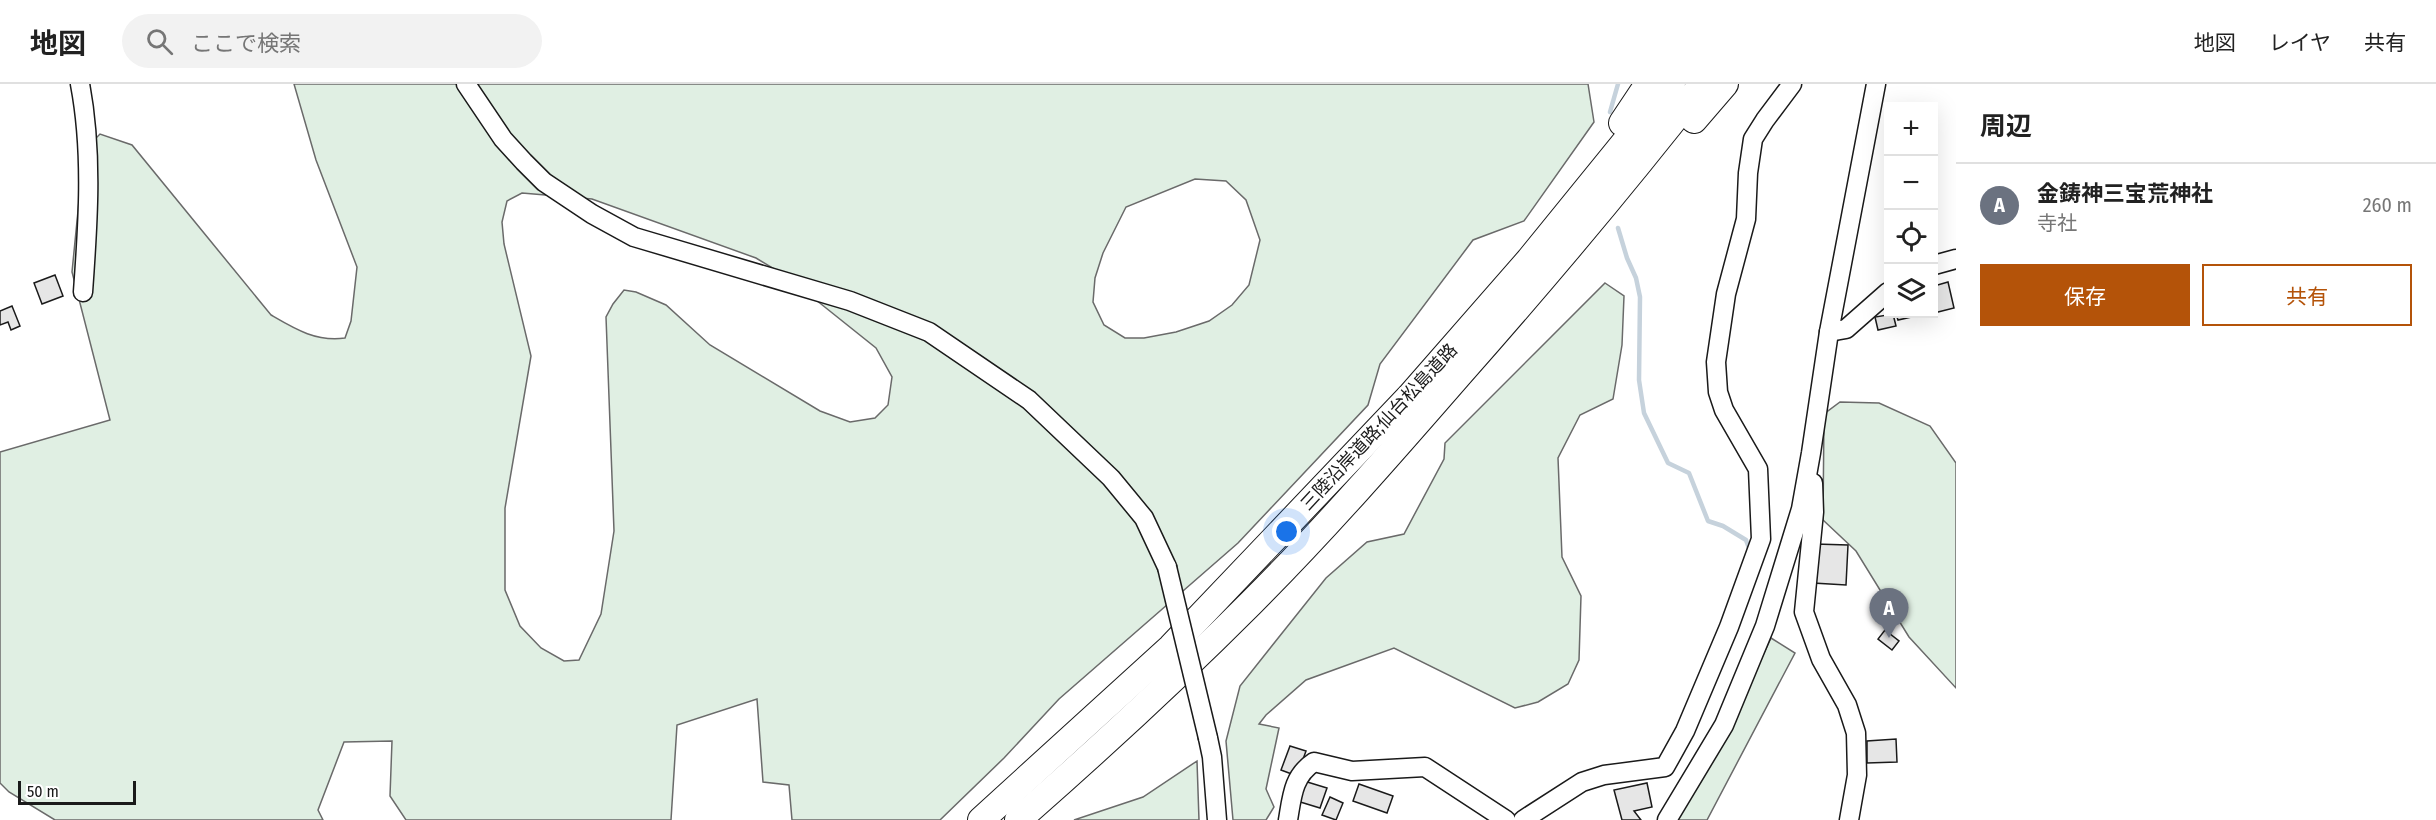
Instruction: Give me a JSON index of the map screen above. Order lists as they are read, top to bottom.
{
  "streets": {
    "highway": ["三陸沿岸道路;仙台松島道路"]
  },
  "scale_bar": "50 m",
  "page": {
    "header": "地図",
    "search": "ここで検索",
    "nav": ["地図", "レイヤ", "共有"],
    "heading": "周辺",
    "map_buttons": ["+", "−"],
    "list": [
      {
        "mark": "A",
        "name": "金鋳神三宝荒神社",
        "note": "寺社",
        "value": "260 m"
      }
    ],
    "buttons": ["保存", "共有"],
    "pins": "A",
    "scale": "50 m"
  }
}
